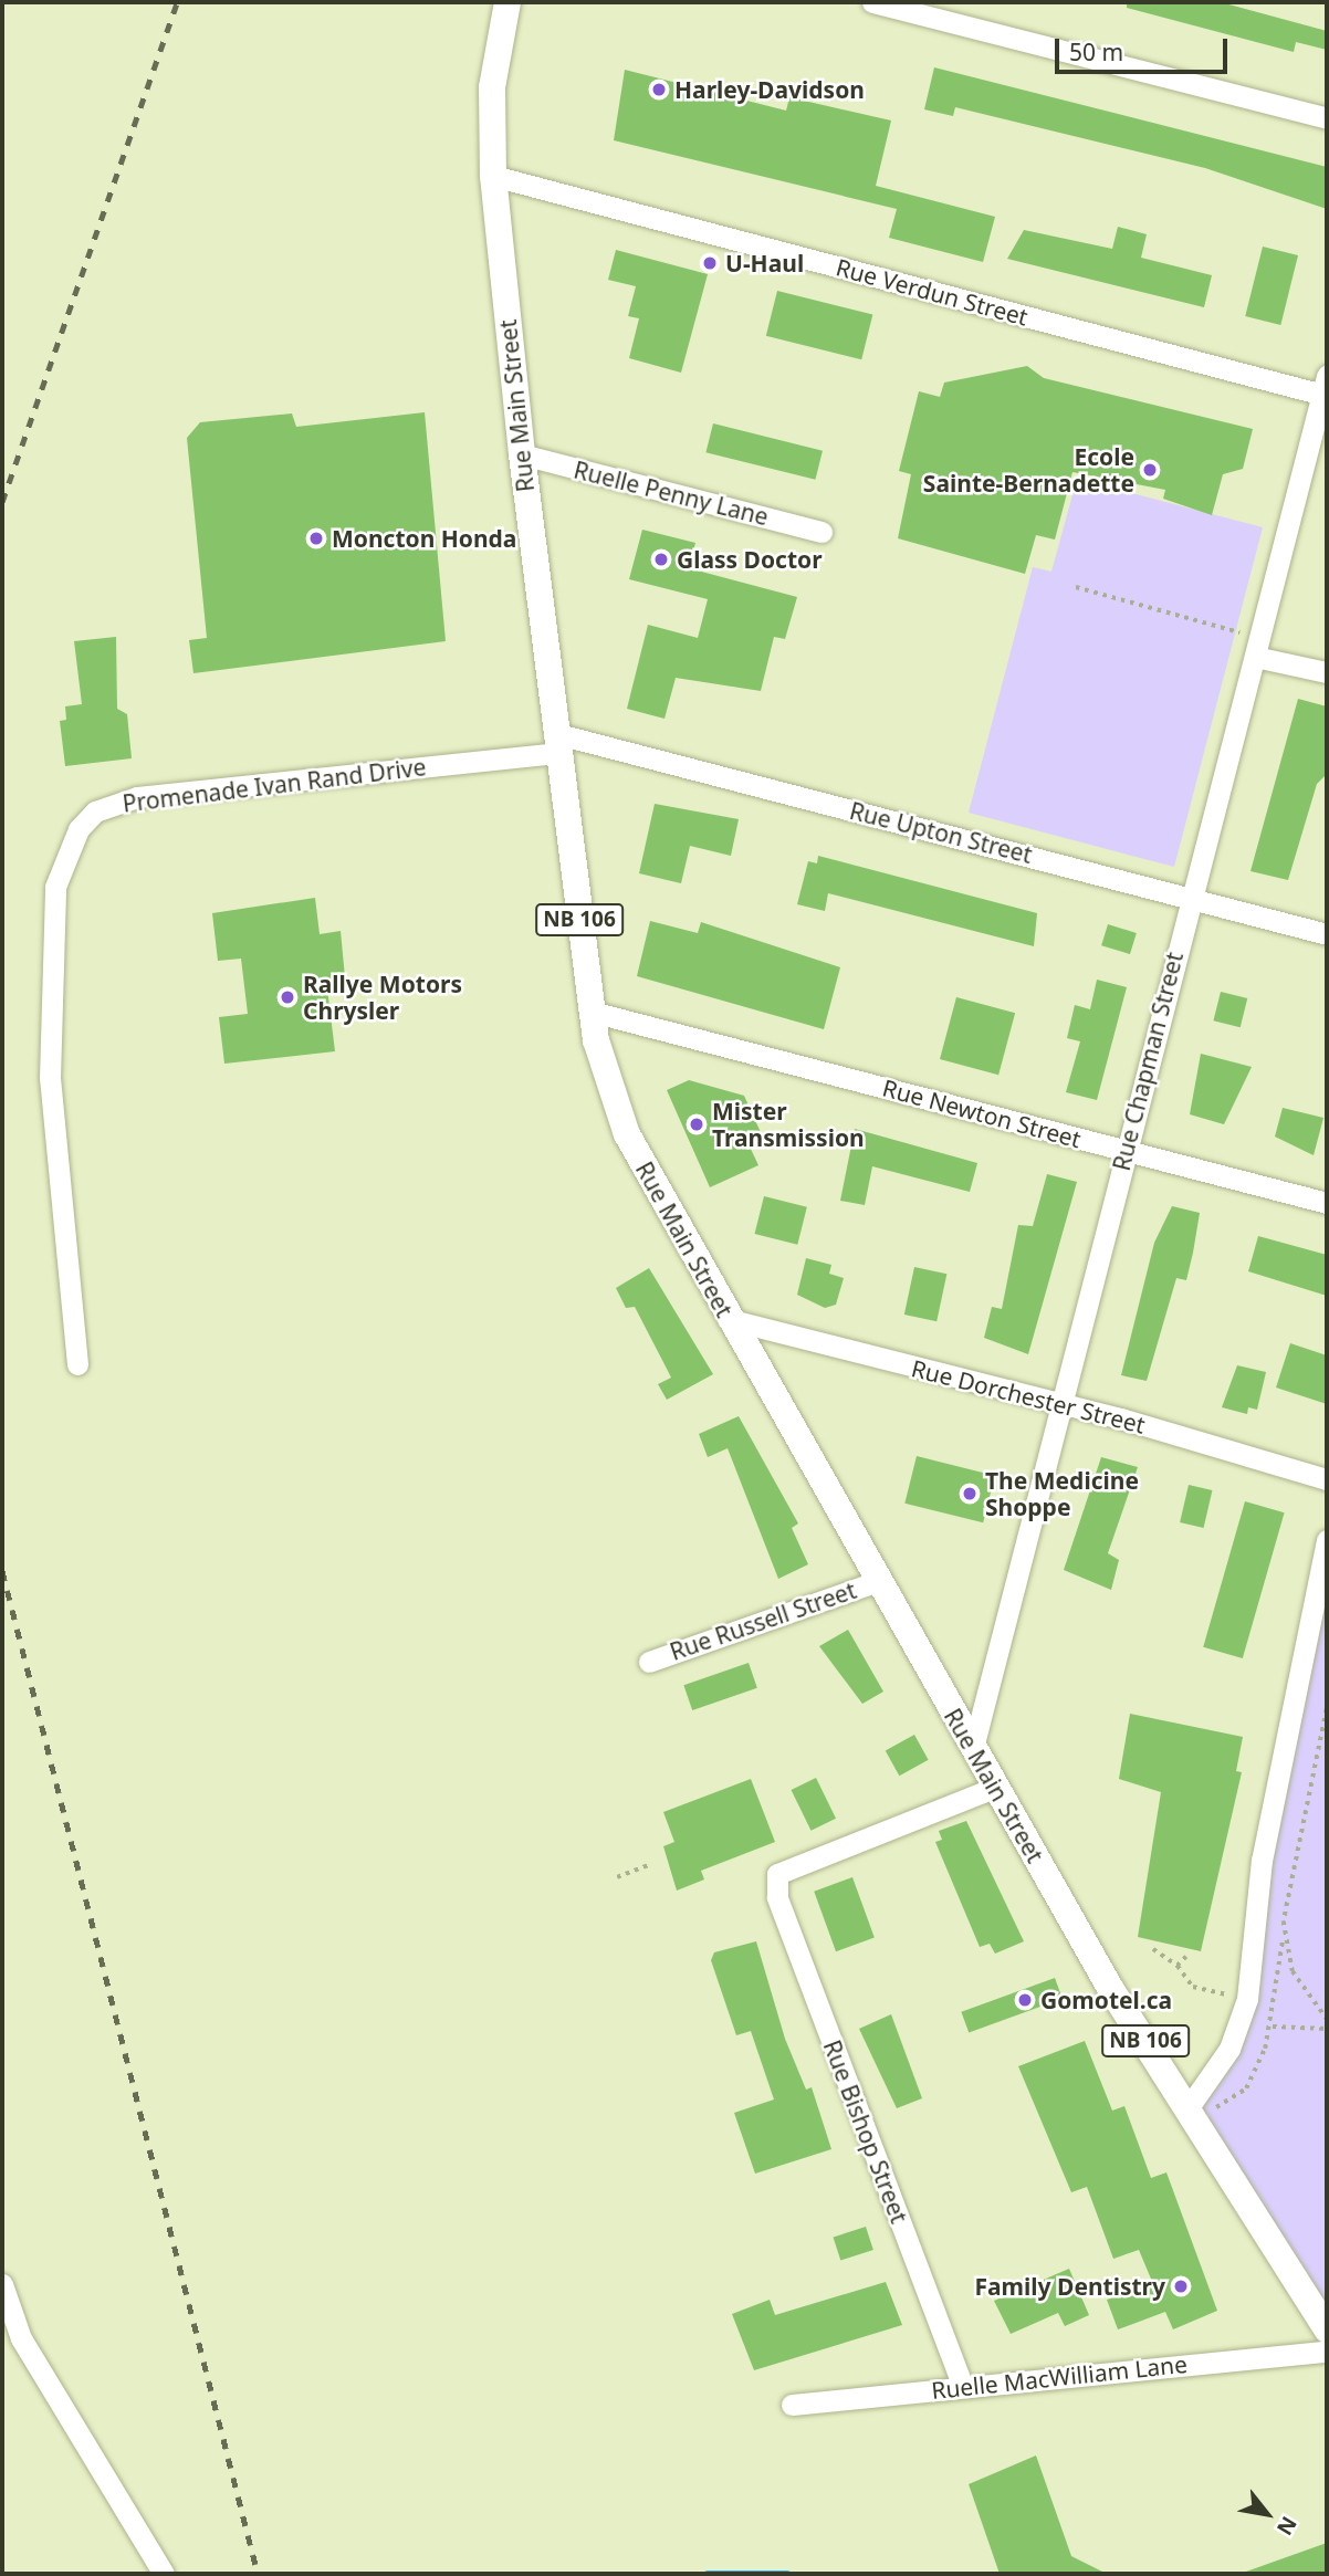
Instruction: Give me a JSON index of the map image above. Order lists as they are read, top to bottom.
{
  "streets": {
    "main road": ["Rue Main Street", "NB 106"],
    "street": [
      "Rue Verdun Street",
      "Ruelle Penny Lane",
      "Promenade Ivan Rand Drive",
      "Rue Upton Street",
      "Rue Chapman Street",
      "Rue Newton Street",
      "Rue Dorchester Street",
      "Rue Russell Street",
      "Rue Bishop Street",
      "Ruelle MacWilliam Lane"
    ]
  },
  "crossings": [
    ["Rue Verdun Street", "Rue Main Street"],
    ["Rue Verdun Street", "Rue Chapman Street"],
    ["Rue Main Street", "Ruelle Penny Lane"],
    ["Rue Main Street", "Promenade Ivan Rand Drive"],
    ["Rue Main Street", "Rue Upton Street"],
    ["Rue Main Street", "Rue Chapman Street"],
    ["Rue Main Street", "Rue Newton Street"],
    ["Rue Main Street", "Rue Dorchester Street"],
    ["Rue Main Street", "Rue Russell Street"],
    ["Rue Main Street", "Rue Bishop Street"],
    ["Promenade Ivan Rand Drive", "Rue Upton Street"],
    ["Rue Upton Street", "Rue Chapman Street"],
    ["Rue Chapman Street", "Rue Newton Street"],
    ["Rue Chapman Street", "Rue Dorchester Street"],
    ["Rue Bishop Street", "Ruelle MacWilliam Lane"]
  ],
  "places": [
    "Harley-Davidson",
    "U-Haul",
    "Ecole Sainte-Bernadette",
    "Moncton Honda",
    "Glass Doctor",
    "Rallye Motors Chrysler",
    "Mister Transmission",
    "The Medicine Shoppe",
    "Gomotel.ca",
    "Family Dentistry"
  ],
  "scale_bar": "50 m",
  "north": "bottom right"
}
